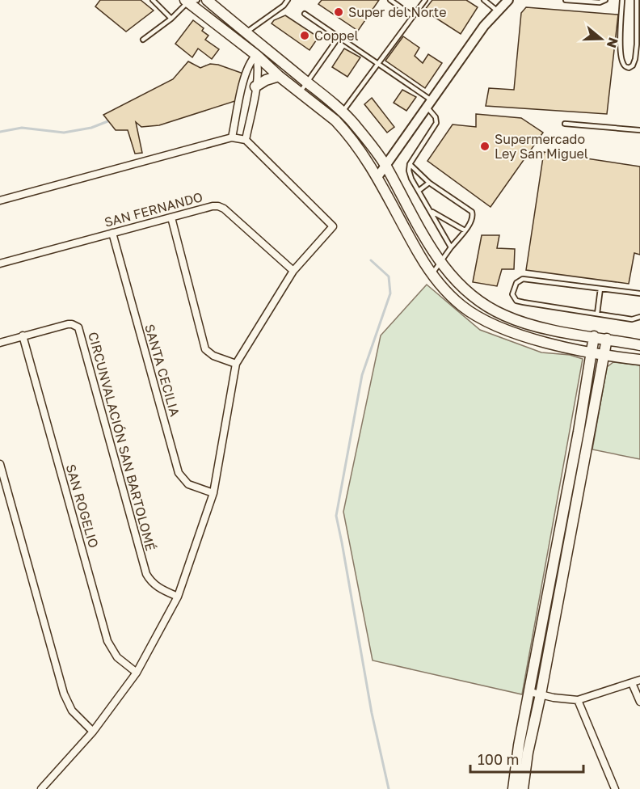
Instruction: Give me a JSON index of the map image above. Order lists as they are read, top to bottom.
{
  "streets": {
    "street": [
      "SAN FERNANDO",
      "SANTA CECILIA",
      "CIRCUNVALACIÓN SAN BARTOLOMÉ",
      "SAN ROGELIO"
    ]
  },
  "crossings": [
    ["SAN FERNANDO", "SANTA CECILIA"],
    ["CIRCUNVALACIÓN SAN BARTOLOMÉ", "SAN ROGELIO"]
  ],
  "places": ["Super del Norte", "Coppel", "Supermercado Ley San Miguel"],
  "scale_bar": "100 m",
  "north": "right"
}
